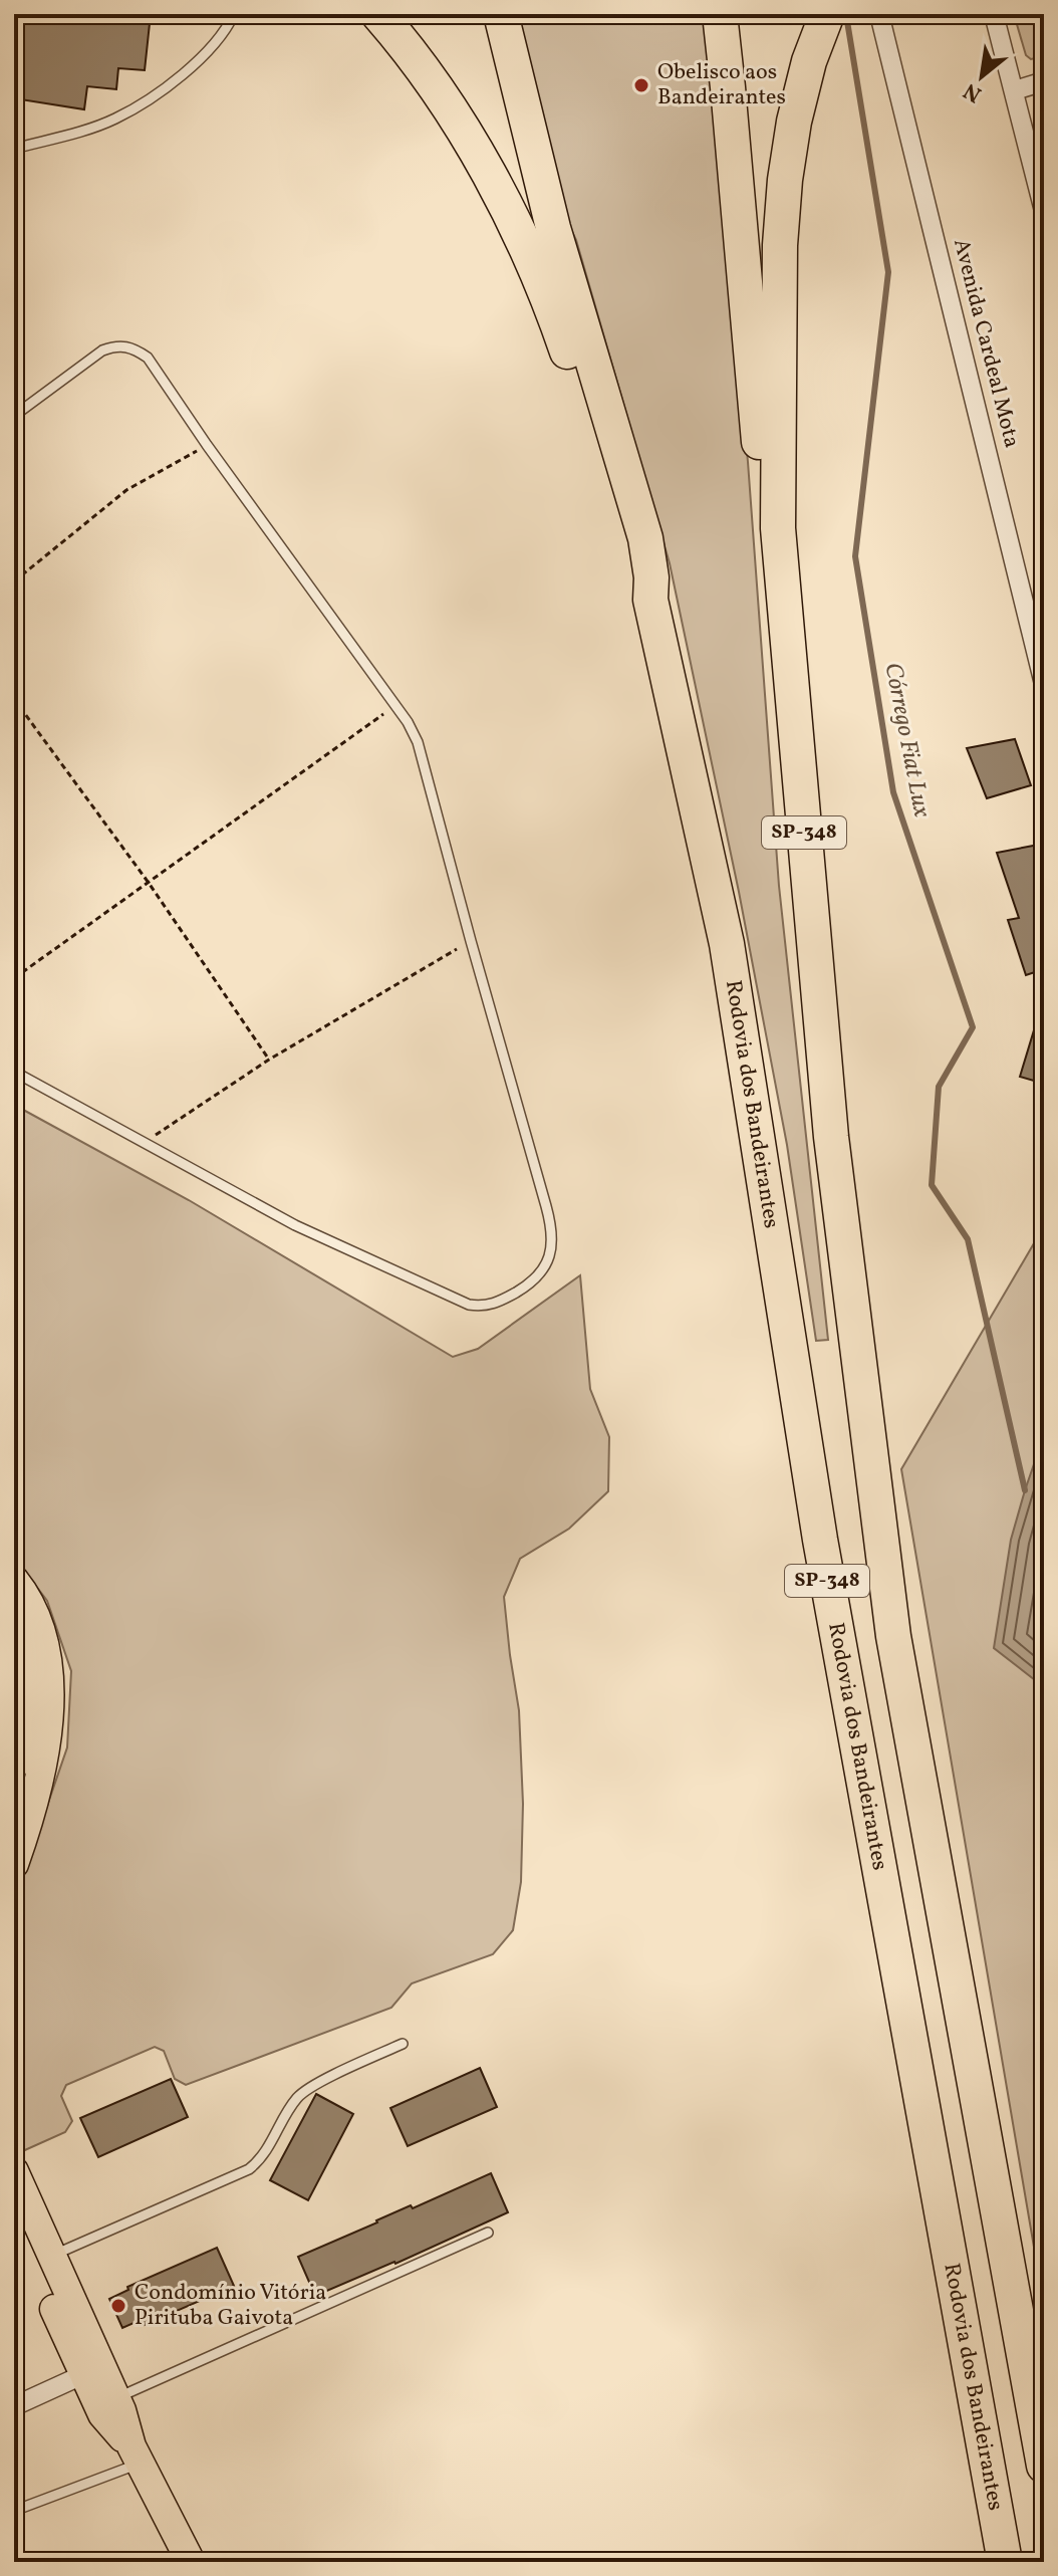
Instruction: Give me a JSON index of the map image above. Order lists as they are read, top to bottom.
{
  "streets": {
    "highway": ["SP-348", "Rodovia dos Bandeirantes"],
    "street": ["Avenida Cardeal Mota"]
  },
  "water": ["Córrego Fiat Lux"],
  "places": ["Obelisco aos Bandeirantes", "Condomínio Vitória Pirituba Gaivota"],
  "north": "bottom left"
}
